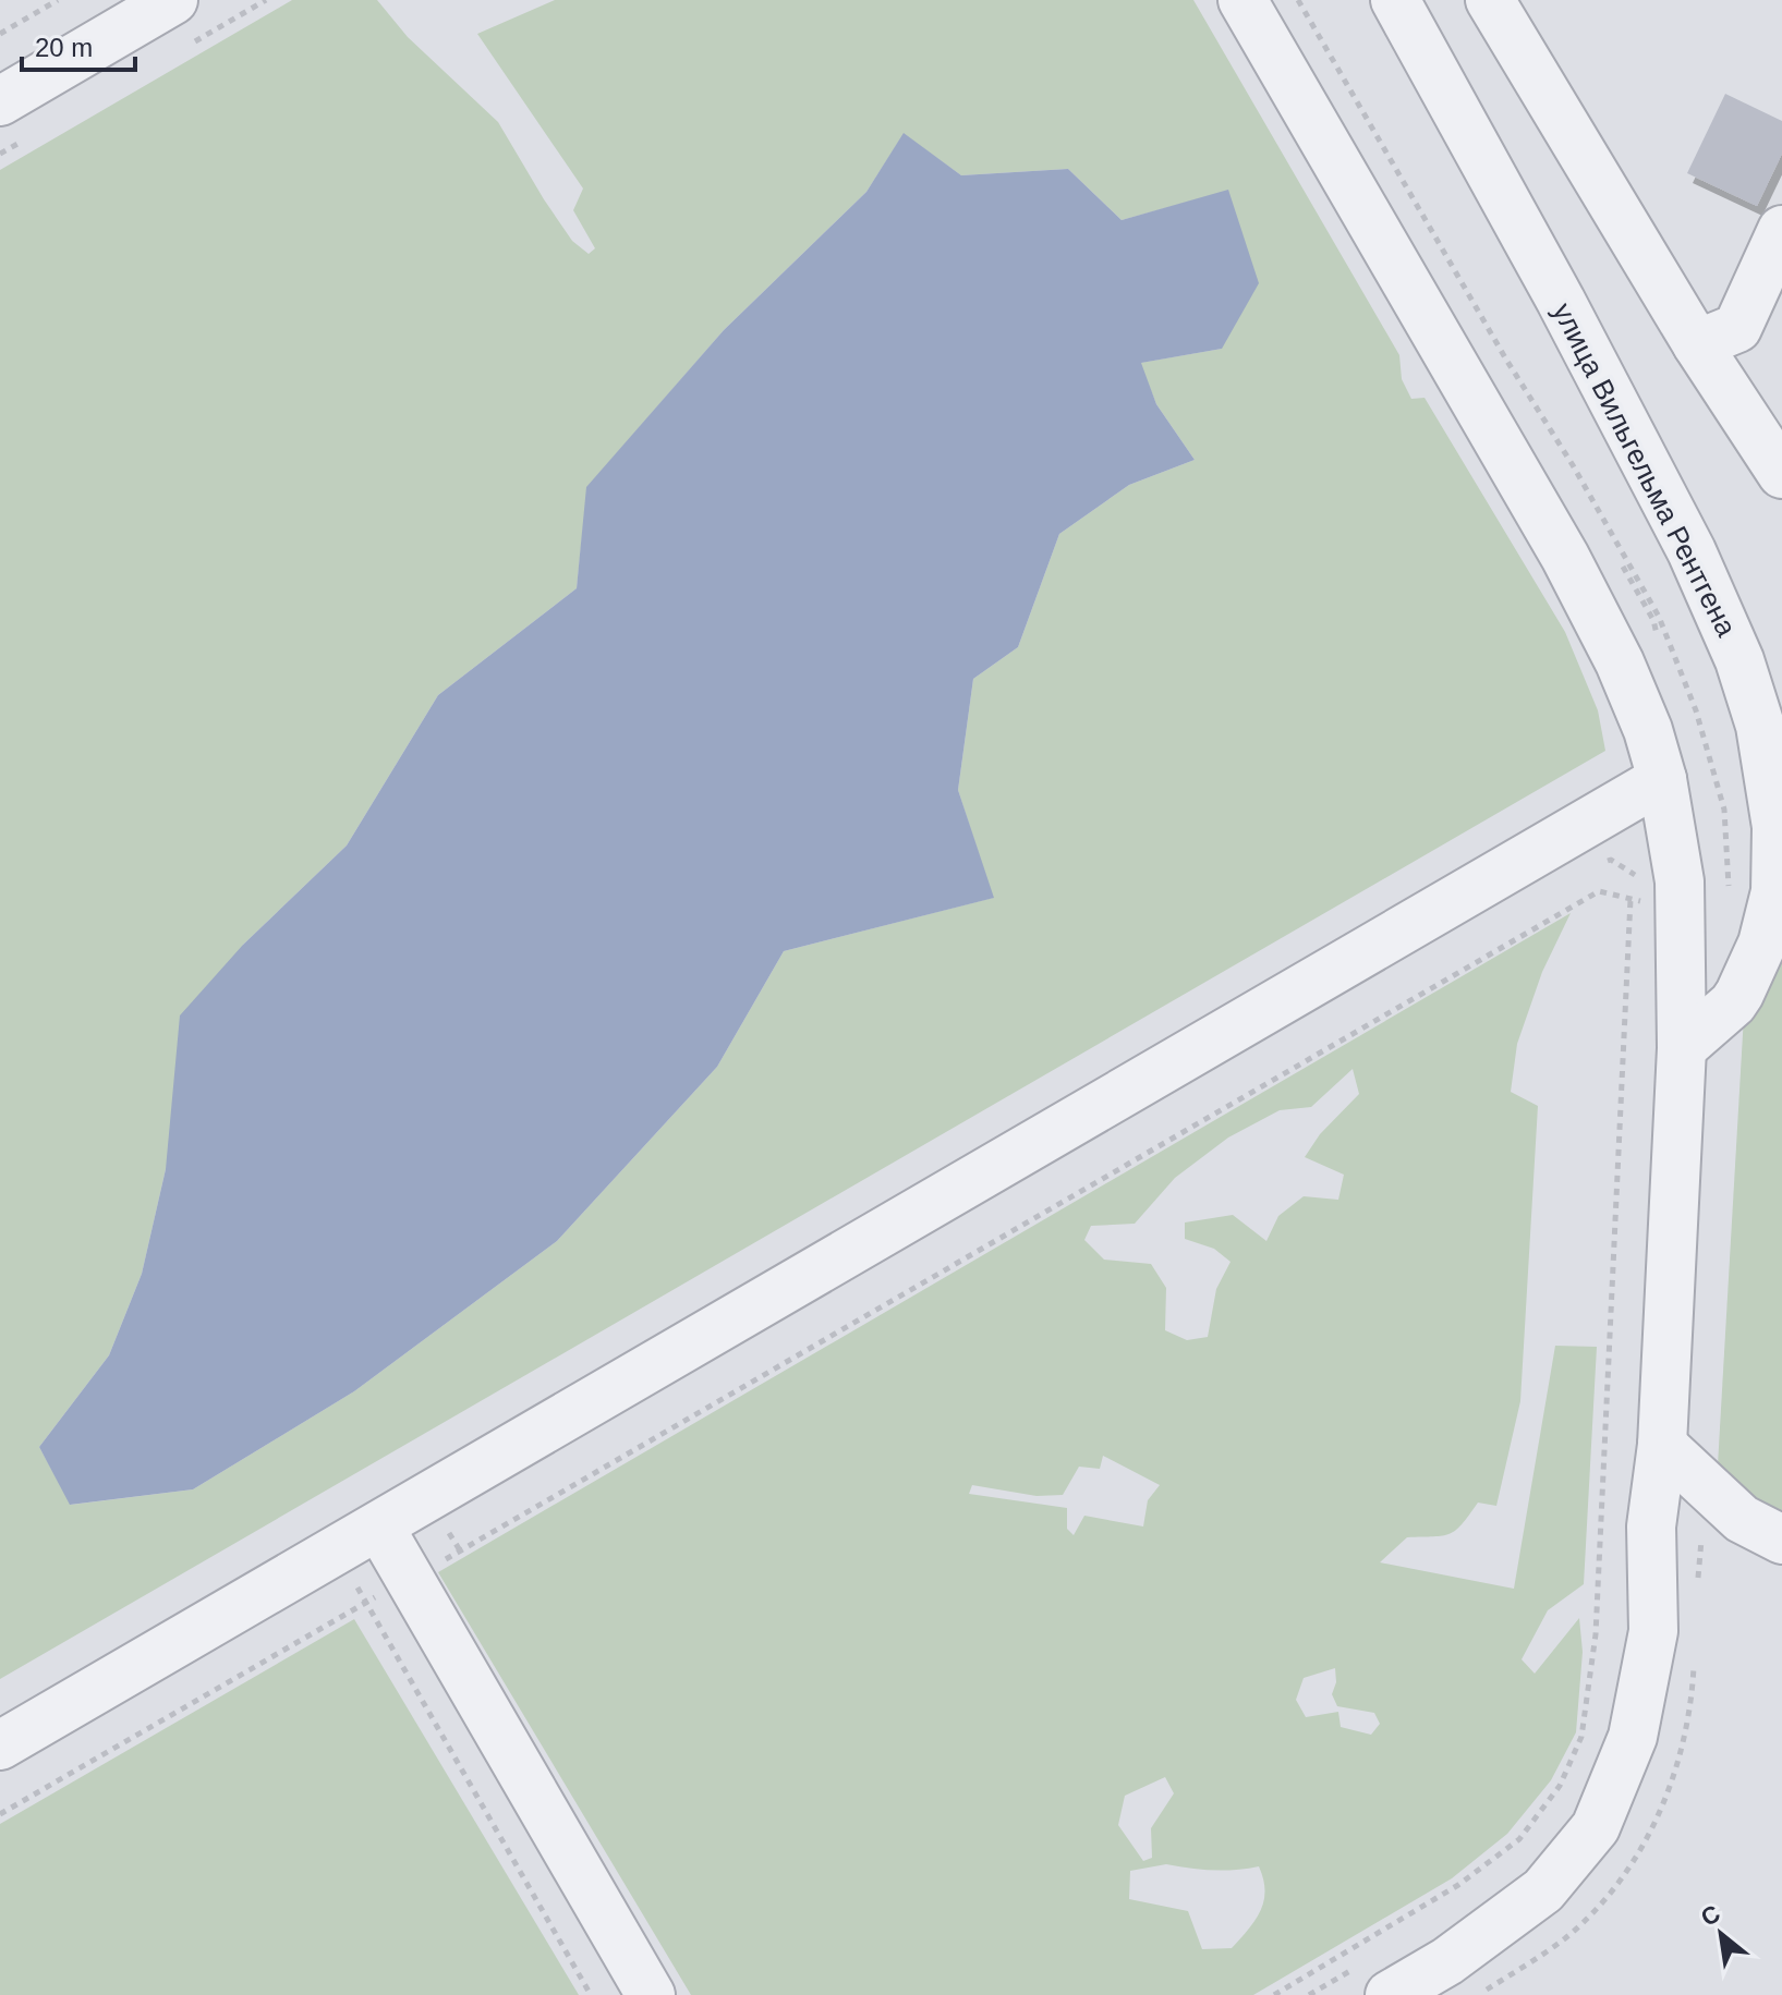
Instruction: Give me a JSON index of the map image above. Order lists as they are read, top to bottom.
{
  "streets": {
    "street": ["улица Вильгельма Рентгена"]
  },
  "scale_bar": "20 m",
  "north": "top left"
}
